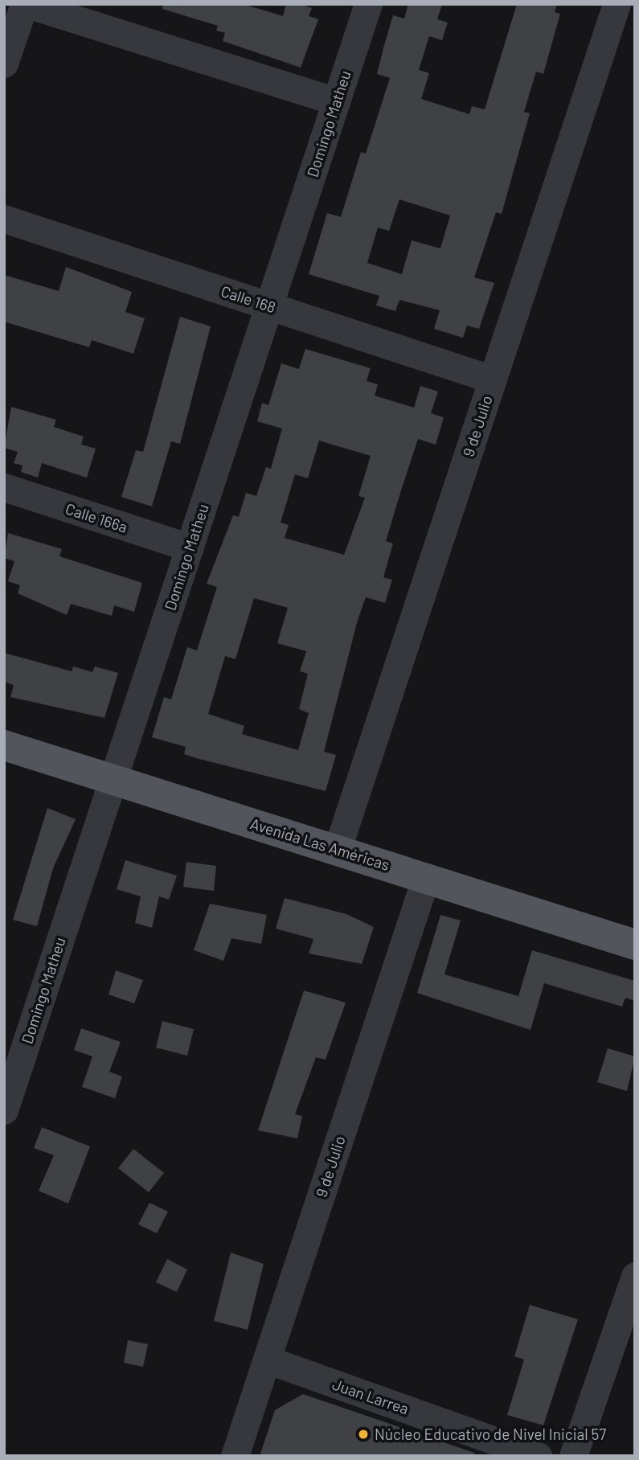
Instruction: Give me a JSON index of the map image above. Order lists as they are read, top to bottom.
{
  "streets": {
    "main road": ["Avenida Las Américas"],
    "street": [
      "Domingo Matheu",
      "Calle 168",
      "9 de Julio",
      "Calle 166a",
      "Juan Larrea"
    ]
  },
  "crossings": [
    ["Domingo Matheu", "Calle 168"],
    ["Domingo Matheu", "Calle 166a"],
    ["Domingo Matheu", "Avenida Las Américas"],
    ["Calle 168", "9 de Julio"],
    ["9 de Julio", "Avenida Las Américas"],
    ["9 de Julio", "Juan Larrea"]
  ],
  "places": ["Núcleo Educativo de Nivel Inicial 57"]
}
